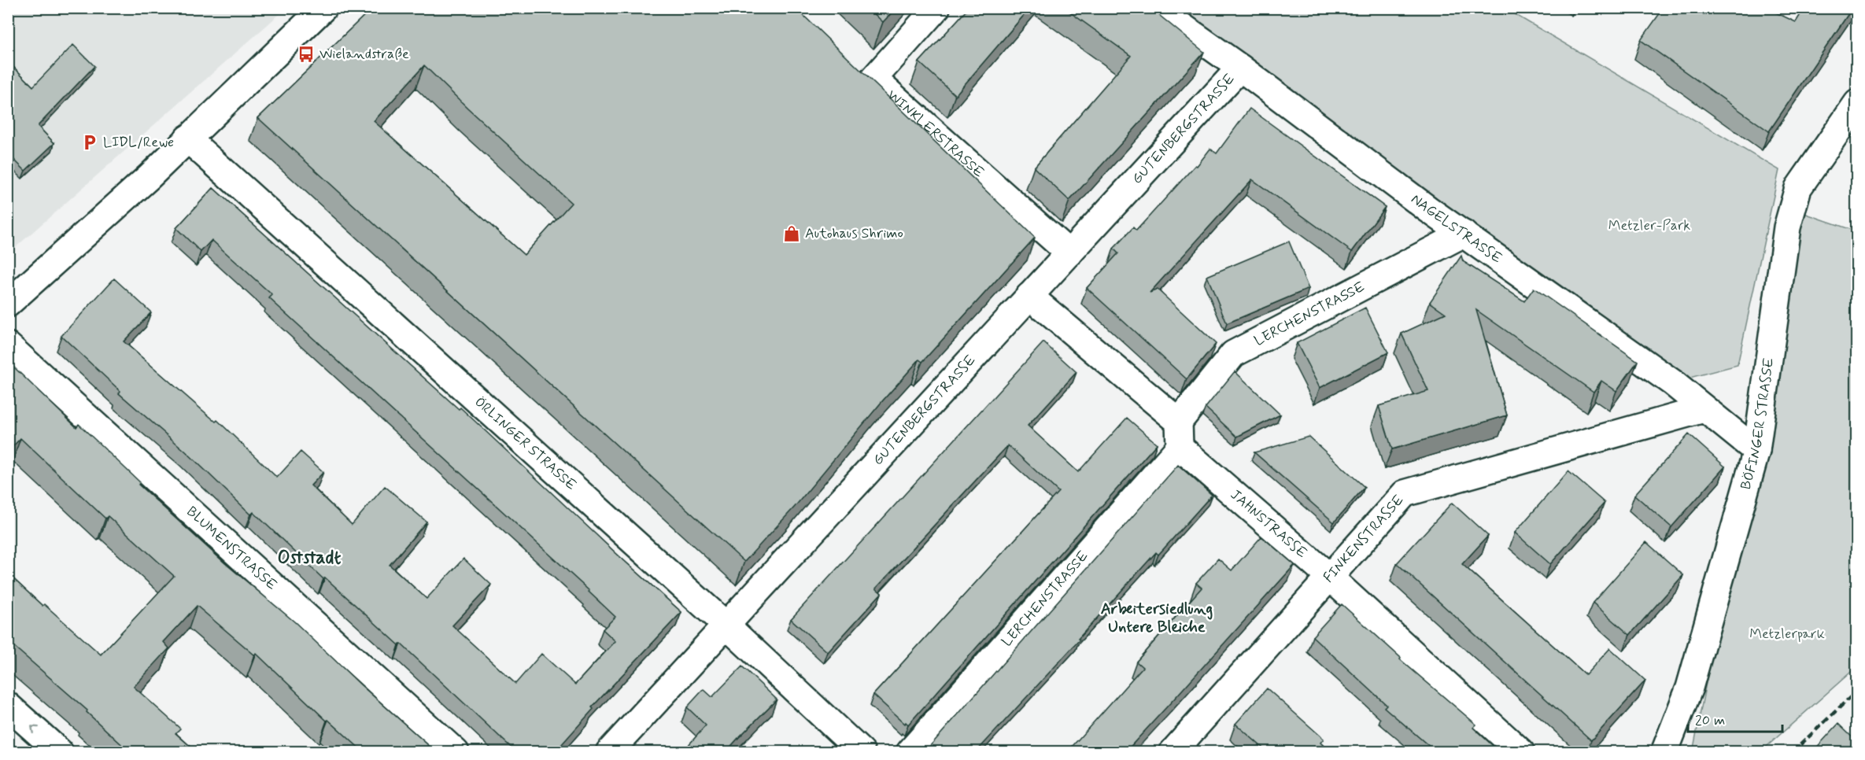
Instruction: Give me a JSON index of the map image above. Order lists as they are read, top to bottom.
{
  "streets": {
    "street": [
      "GUTENBERGSTRASSE",
      "WINKLERSTRASSE",
      "NAGELSTRASSE",
      "LERCHENSTRASSE",
      "BÖFINGER STRASSE",
      "ÖRLINGER STRASSE",
      "JAHNSTRASSE",
      "FINKENSTRASSE",
      "BLUMENSTRASSE"
    ]
  },
  "crossings": [
    ["GUTENBERGSTRASSE", "WINKLERSTRASSE"],
    ["GUTENBERGSTRASSE", "NAGELSTRASSE"],
    ["GUTENBERGSTRASSE", "ÖRLINGER STRASSE"],
    ["GUTENBERGSTRASSE", "JAHNSTRASSE"],
    ["NAGELSTRASSE", "LERCHENSTRASSE"],
    ["NAGELSTRASSE", "BÖFINGER STRASSE"],
    ["NAGELSTRASSE", "FINKENSTRASSE"],
    ["LERCHENSTRASSE", "JAHNSTRASSE"],
    ["JAHNSTRASSE", "FINKENSTRASSE"]
  ],
  "districts": ["Oststadt", "Arbeitersiedlung Untere Bleiche"],
  "parks": ["Metzler-Park", "Metzlerpark"],
  "places": {
    "bus stop": ["Wielandstraße"],
    "parking": ["LIDL/Rewe"],
    "shop": ["Autohaus Shrimo"]
  },
  "scale_bar": "20 m"
}
